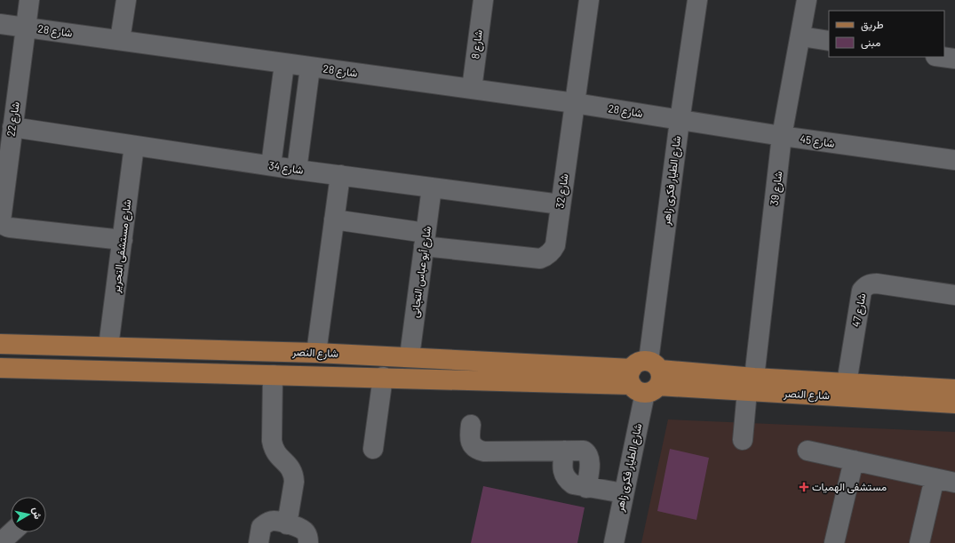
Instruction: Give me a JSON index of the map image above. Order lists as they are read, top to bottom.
{
  "streets": {
    "main road": ["شارع النصر"],
    "street": [
      "شارع 28",
      "شارع 8",
      "شارع 22",
      "شارع 45",
      "شارع 34",
      "شارع الطيار فكرى زاهر",
      "شارع 39",
      "شارع 32",
      "شارع مستشفى التحرير",
      "شارع أبو عباس التجانى",
      "شارع 47"
    ]
  },
  "crossings": [
    ["شارع 28", "شارع 8"],
    ["شارع 28", "شارع 22"],
    ["شارع 28", "شارع 45"],
    ["شارع 28", "شارع الطيار فكرى زاهر"],
    ["شارع 28", "شارع 32"],
    ["شارع 22", "شارع 34"],
    ["شارع 22", "شارع مستشفى التحرير"],
    ["شارع 45", "شارع الطيار فكرى زاهر"],
    ["شارع 45", "شارع 39"],
    ["شارع 34", "شارع 32"],
    ["شارع 34", "شارع مستشفى التحرير"],
    ["شارع 34", "شارع أبو عباس التجانى"],
    ["شارع الطيار فكرى زاهر", "شارع النصر"],
    ["شارع 39", "شارع النصر"],
    ["شارع 32", "شارع أبو عباس التجانى"],
    ["شارع مستشفى التحرير", "شارع النصر"],
    ["شارع أبو عباس التجانى", "شارع النصر"],
    ["شارع 47", "شارع النصر"]
  ],
  "places": {
    "health": ["مستشفى الهميات"]
  },
  "legend": ["طريق", "مبنى"],
  "north": "right"
}
